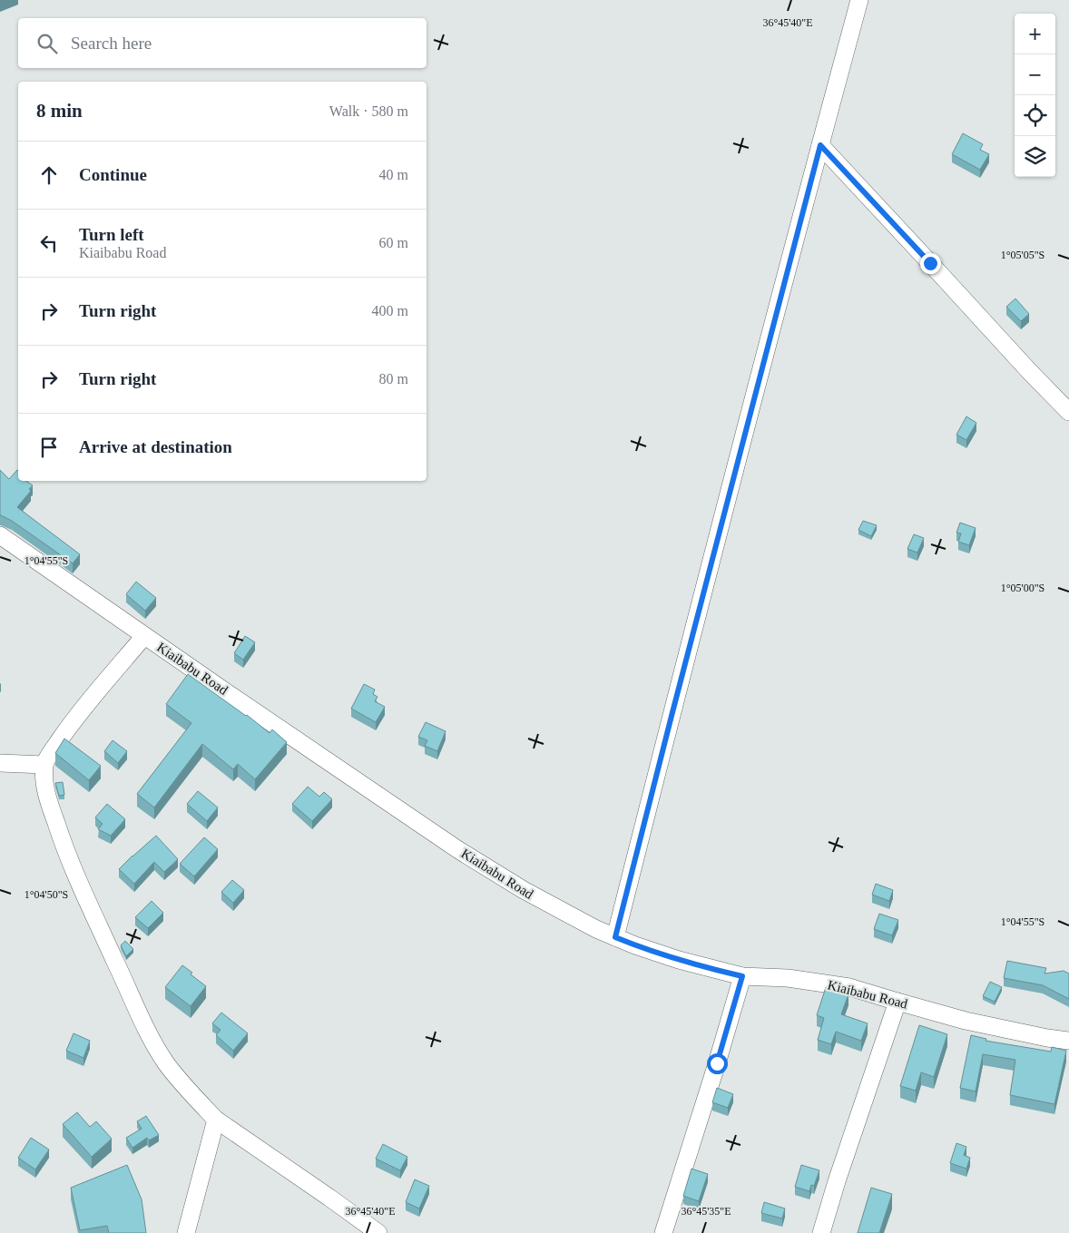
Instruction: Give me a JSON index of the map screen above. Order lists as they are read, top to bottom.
{
  "streets": {
    "street": ["Kiaibabu Road"]
  },
  "page": {
    "map_buttons": ["+", "−"],
    "search": "Search here",
    "heading": ["8 min", "Walk · 580 m"],
    "list": [
      ["Continue", "40 m"],
      ["Turn left", "Kiaibabu Road", "60 m"],
      ["Turn right", "400 m"],
      ["Turn right", "80 m"],
      "Arrive at destination"
    ]
  },
  "coordinates": [
    "36°45'40\"E",
    "1°05'05\"S",
    "1°04'55\"S",
    "1°05'00\"S",
    "1°04'50\"S",
    "36°45'35\"E"
  ]
}
